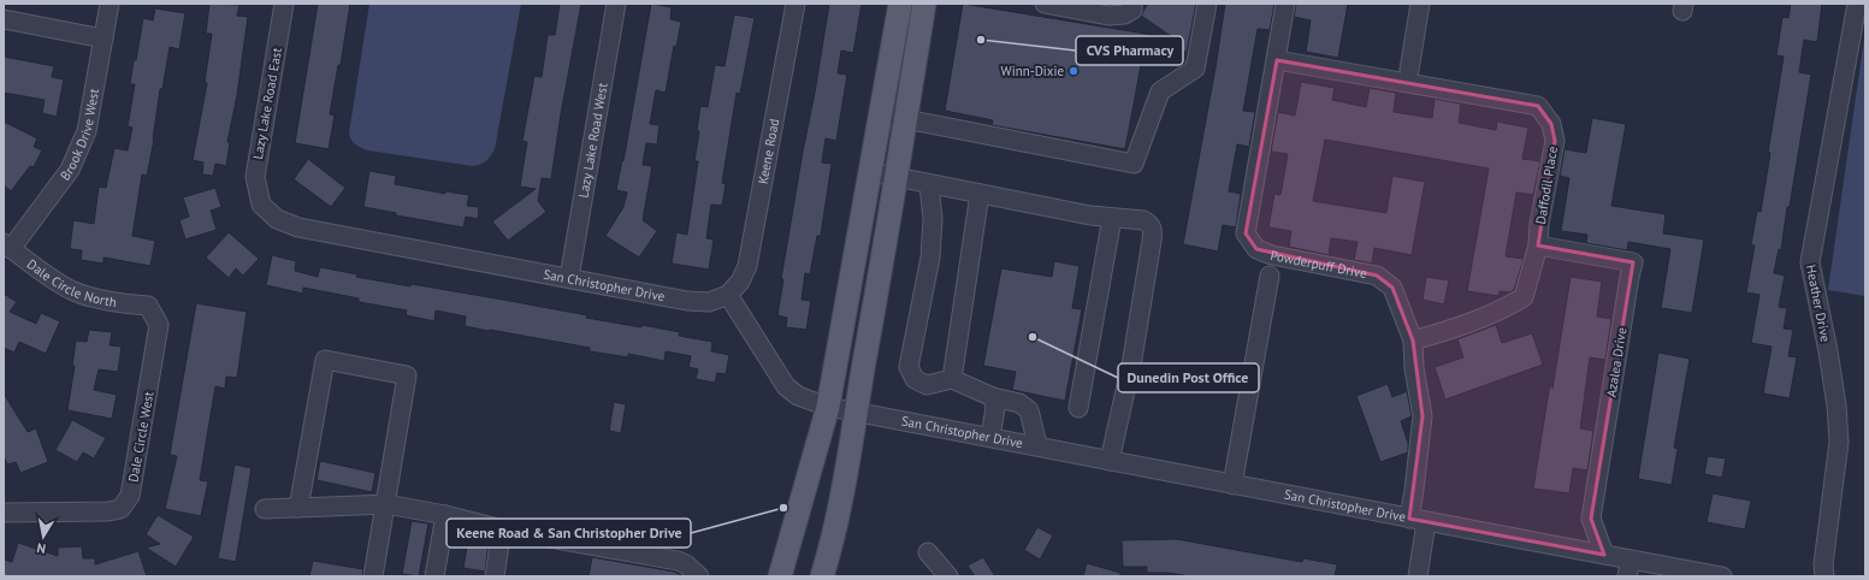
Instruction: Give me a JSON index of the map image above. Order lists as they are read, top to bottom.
{
  "streets": {
    "street": [
      "Lazy Lake Road East",
      "Brook Drive West",
      "Lazy Lake Road West",
      "Keene Road",
      "Daffodil Place",
      "Powderpuff Drive",
      "Dale Circle North",
      "San Christopher Drive",
      "Heather Drive",
      "Azalea Drive",
      "Dale Circle West"
    ]
  },
  "crossings": [
    ["Lazy Lake Road East", "San Christopher Drive"],
    ["Brook Drive West", "Dale Circle North"],
    ["Lazy Lake Road West", "San Christopher Drive"],
    ["Keene Road", "San Christopher Drive"],
    ["Daffodil Place", "Powderpuff Drive"],
    ["Daffodil Place", "Azalea Drive"],
    ["Powderpuff Drive", "San Christopher Drive"],
    ["Dale Circle North", "Dale Circle West"],
    ["San Christopher Drive", "Azalea Drive"]
  ],
  "places": [
    "CVS Pharmacy",
    "Winn-Dixie",
    "Dunedin Post Office",
    "Keene Road & San Christopher Drive"
  ],
  "north": "bottom"
}
